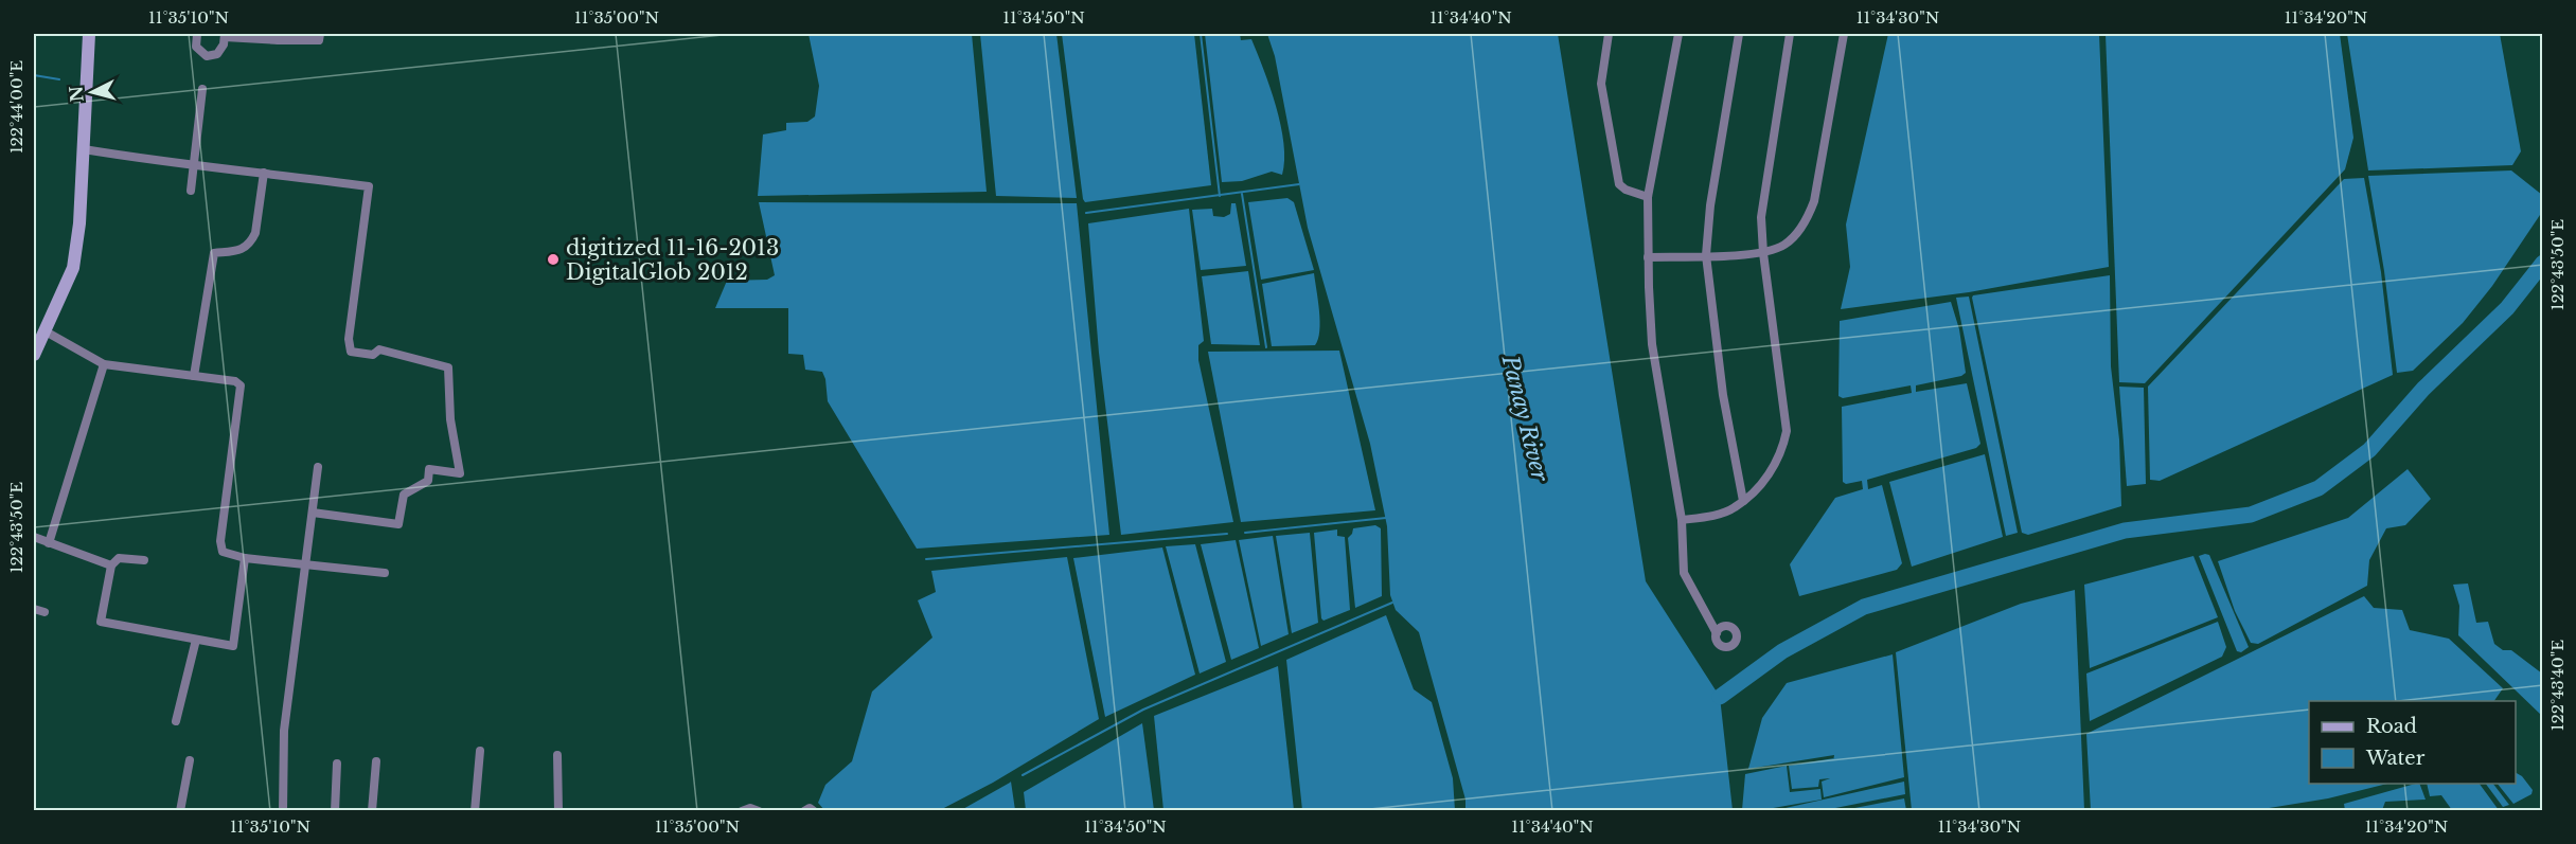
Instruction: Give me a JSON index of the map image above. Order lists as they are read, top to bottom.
{
  "water": ["Panay River"],
  "places": ["digitized 11-16-2013 DigitalGlob 2012"],
  "legend": ["Road", "Water"],
  "north": "left",
  "coordinates": [
    "11°35'10\"N",
    "11°35'00\"N",
    "11°34'50\"N",
    "11°34'40\"N",
    "11°34'30\"N",
    "11°34'20\"N",
    "122°44'00\"E",
    "122°43'50\"E",
    "122°43'40\"E"
  ]
}
